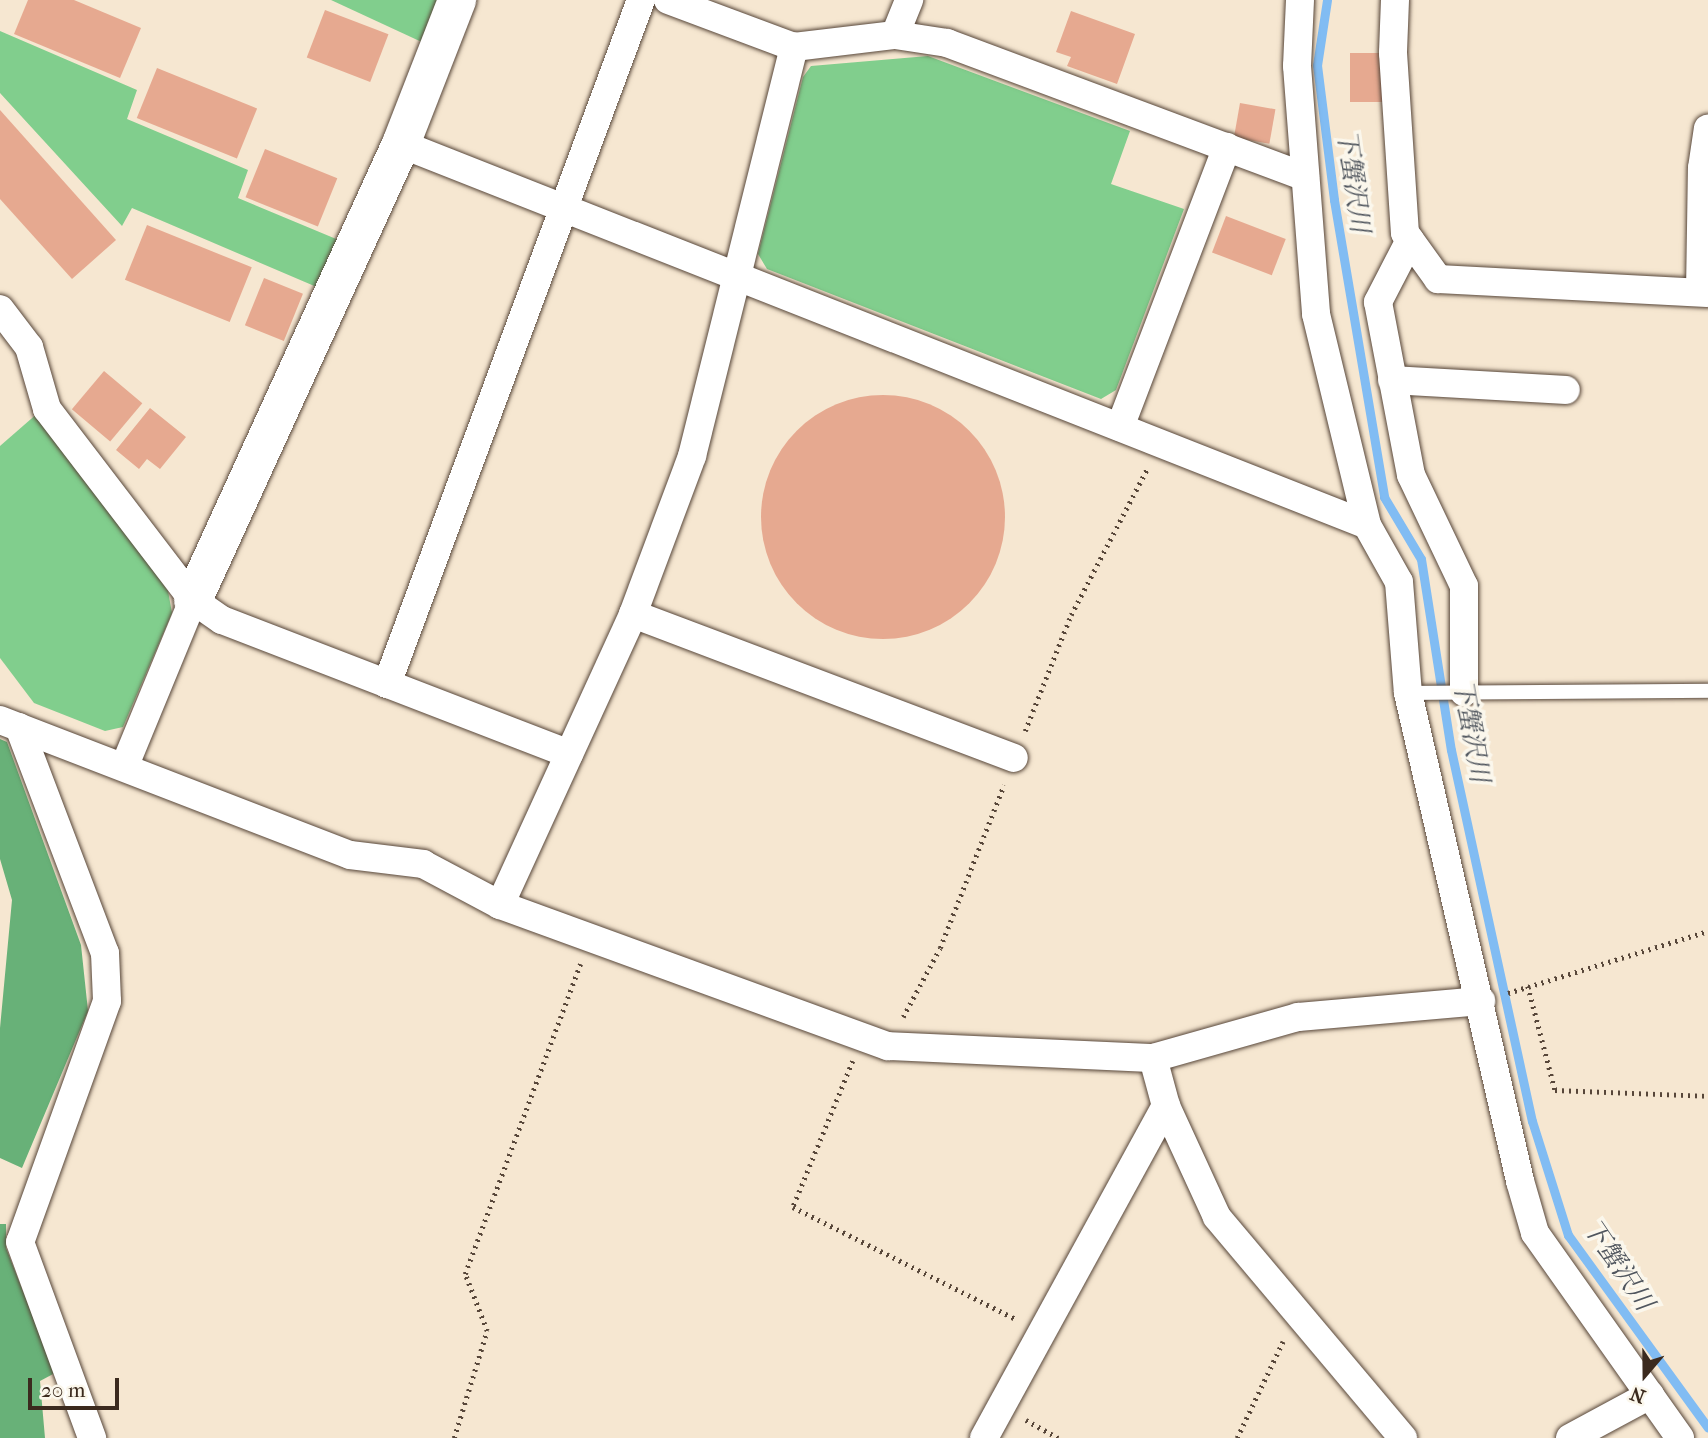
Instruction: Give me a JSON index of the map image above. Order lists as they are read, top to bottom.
{
  "water": ["下蟹沢川"],
  "scale_bar": "20 m",
  "north": "bottom"
}
